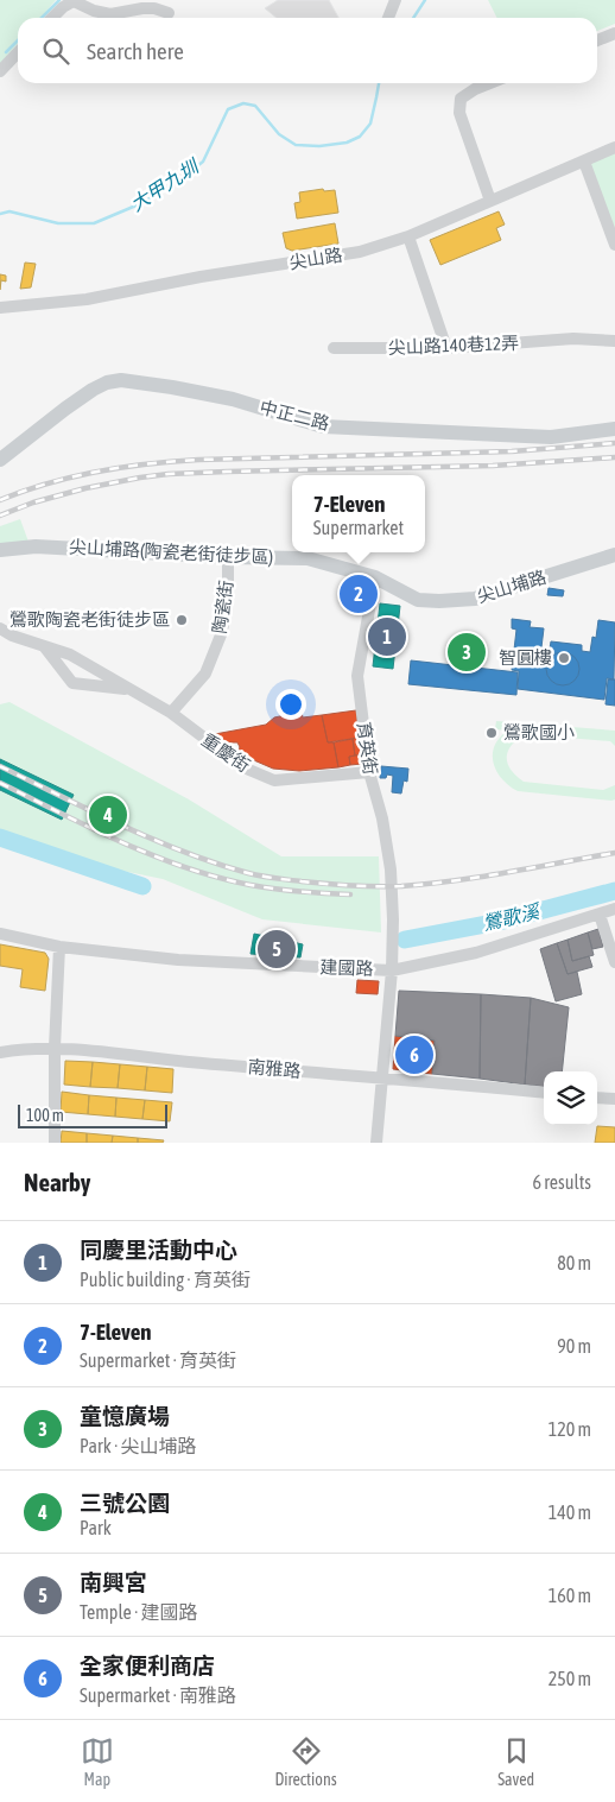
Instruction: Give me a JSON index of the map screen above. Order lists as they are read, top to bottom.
{
  "streets": {
    "main road": ["中正二路", "尖山埔路(陶瓷老街徒步區)", "尖山埔路"],
    "street": [
      "尖山路",
      "尖山路140巷12弄",
      "陶瓷街",
      "育英街",
      "重慶街",
      "建國路",
      "南雅路"
    ]
  },
  "crossings": [
    ["尖山埔路(陶瓷老街徒步區)", "尖山埔路"],
    ["尖山埔路(陶瓷老街徒步區)", "陶瓷街"],
    ["尖山埔路(陶瓷老街徒步區)", "育英街"],
    ["尖山埔路", "育英街"],
    ["陶瓷街", "重慶街"],
    ["育英街", "重慶街"],
    ["育英街", "建國路"]
  ],
  "water": ["大甲九圳", "鶯歌溪"],
  "places": ["鶯歌陶瓷老街徒步區", "智圓樓", "鶯歌國小"],
  "scale_bar": "100 m",
  "page": {
    "search": "Search here",
    "popup": ["7-Eleven", "Supermarket"],
    "pins": [
      "2",
      "1",
      "3",
      "4",
      "5",
      "6"
    ],
    "scale": "100 m",
    "heading": ["Nearby", "6 results"],
    "list": [
      {
        "mark": "1",
        "name": "同慶里活動中心",
        "note": "Public building · 育英街",
        "value": "80 m"
      },
      {
        "mark": "2",
        "name": "7-Eleven",
        "note": "Supermarket · 育英街",
        "value": "90 m"
      },
      {
        "mark": "3",
        "name": "童憶廣場",
        "note": "Park · 尖山埔路",
        "value": "120 m"
      },
      {
        "mark": "4",
        "name": "三號公園",
        "note": "Park",
        "value": "140 m"
      },
      {
        "mark": "5",
        "name": "南興宮",
        "note": "Temple · 建國路",
        "value": "160 m"
      },
      {
        "mark": "6",
        "name": "全家便利商店",
        "note": "Supermarket · 南雅路",
        "value": "250 m"
      }
    ],
    "nav": ["Map", "Directions", "Saved"]
  }
}
